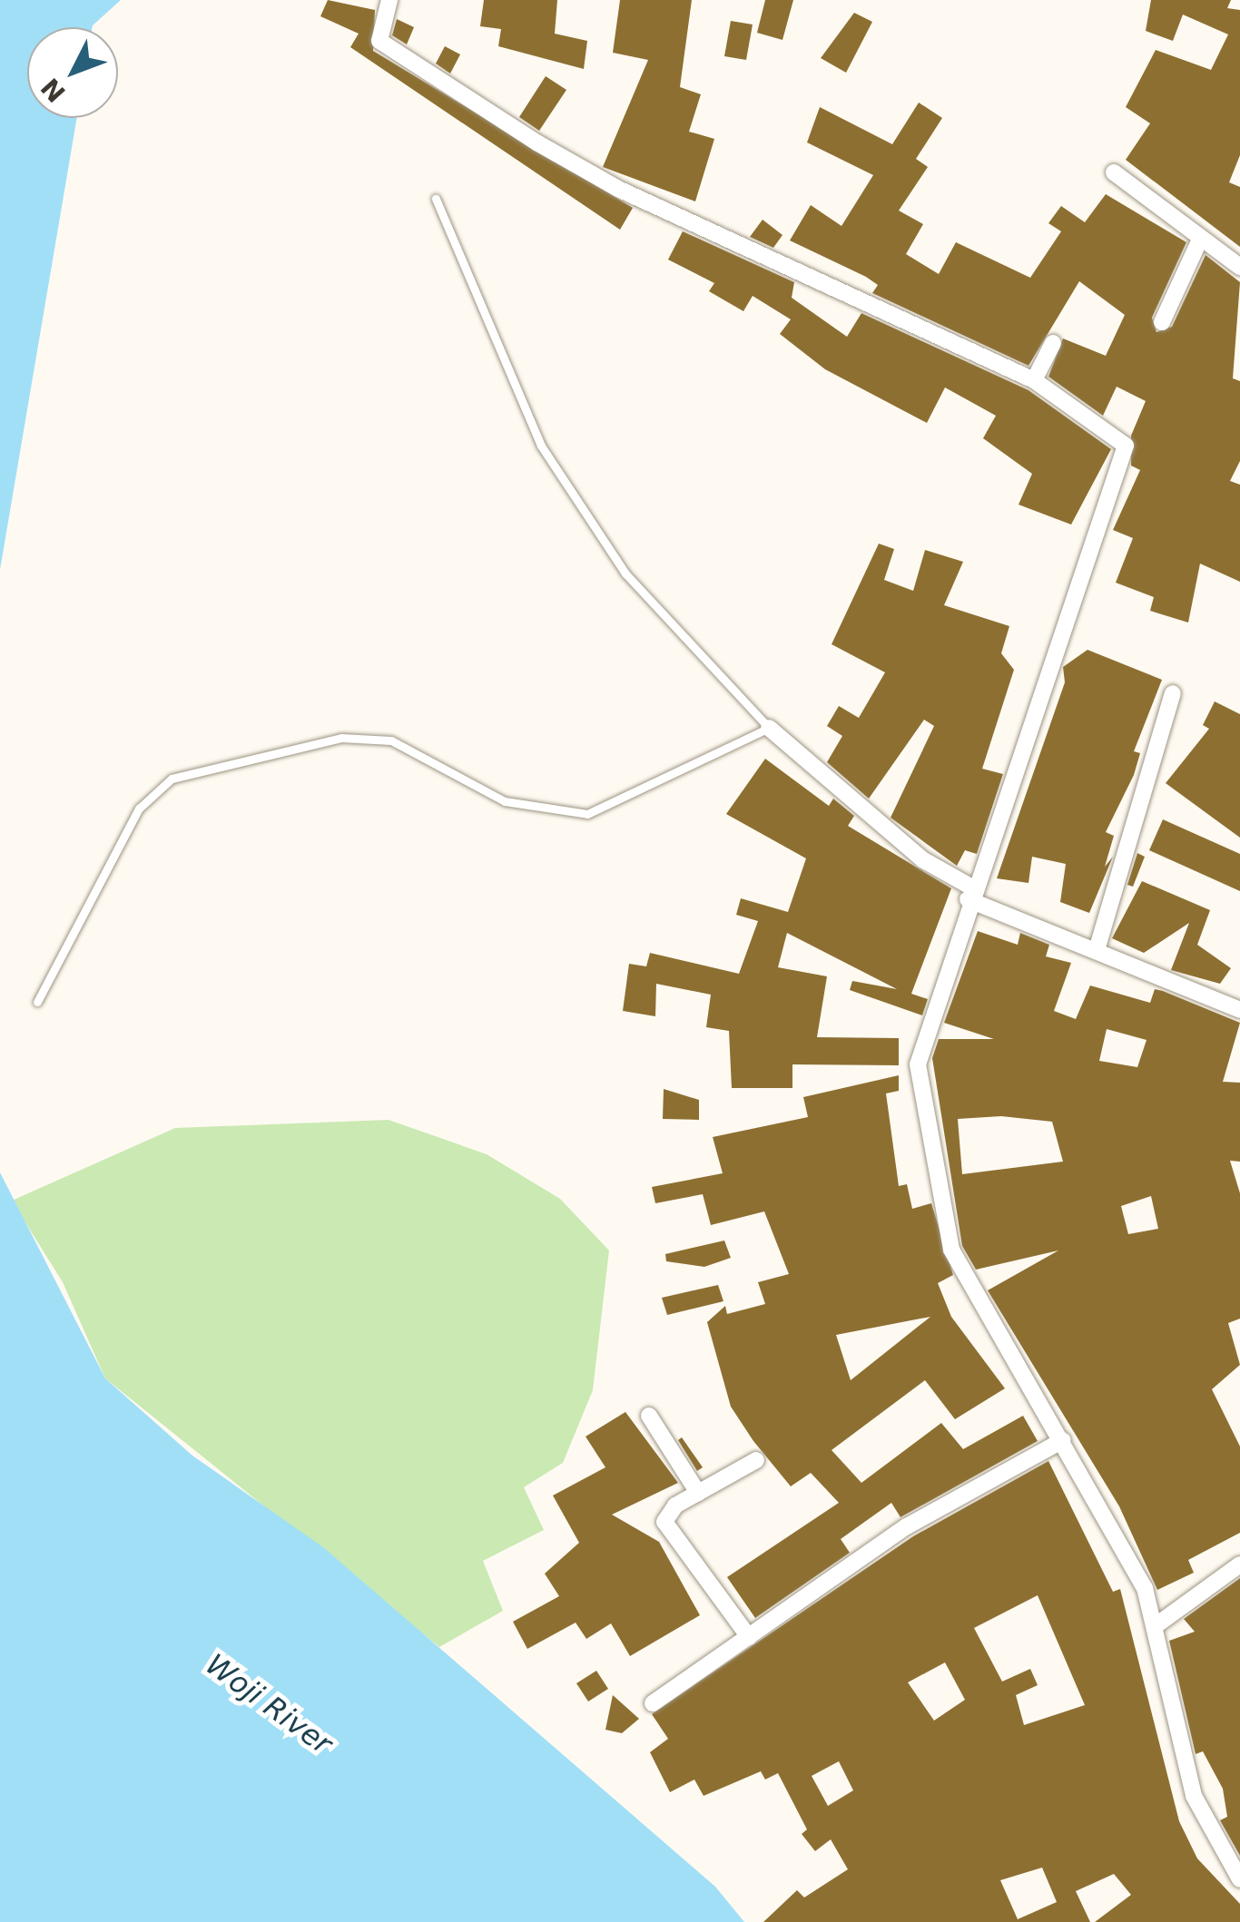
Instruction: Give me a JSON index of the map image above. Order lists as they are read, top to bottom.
{
  "water": ["Woji River"],
  "north": "bottom left"
}
